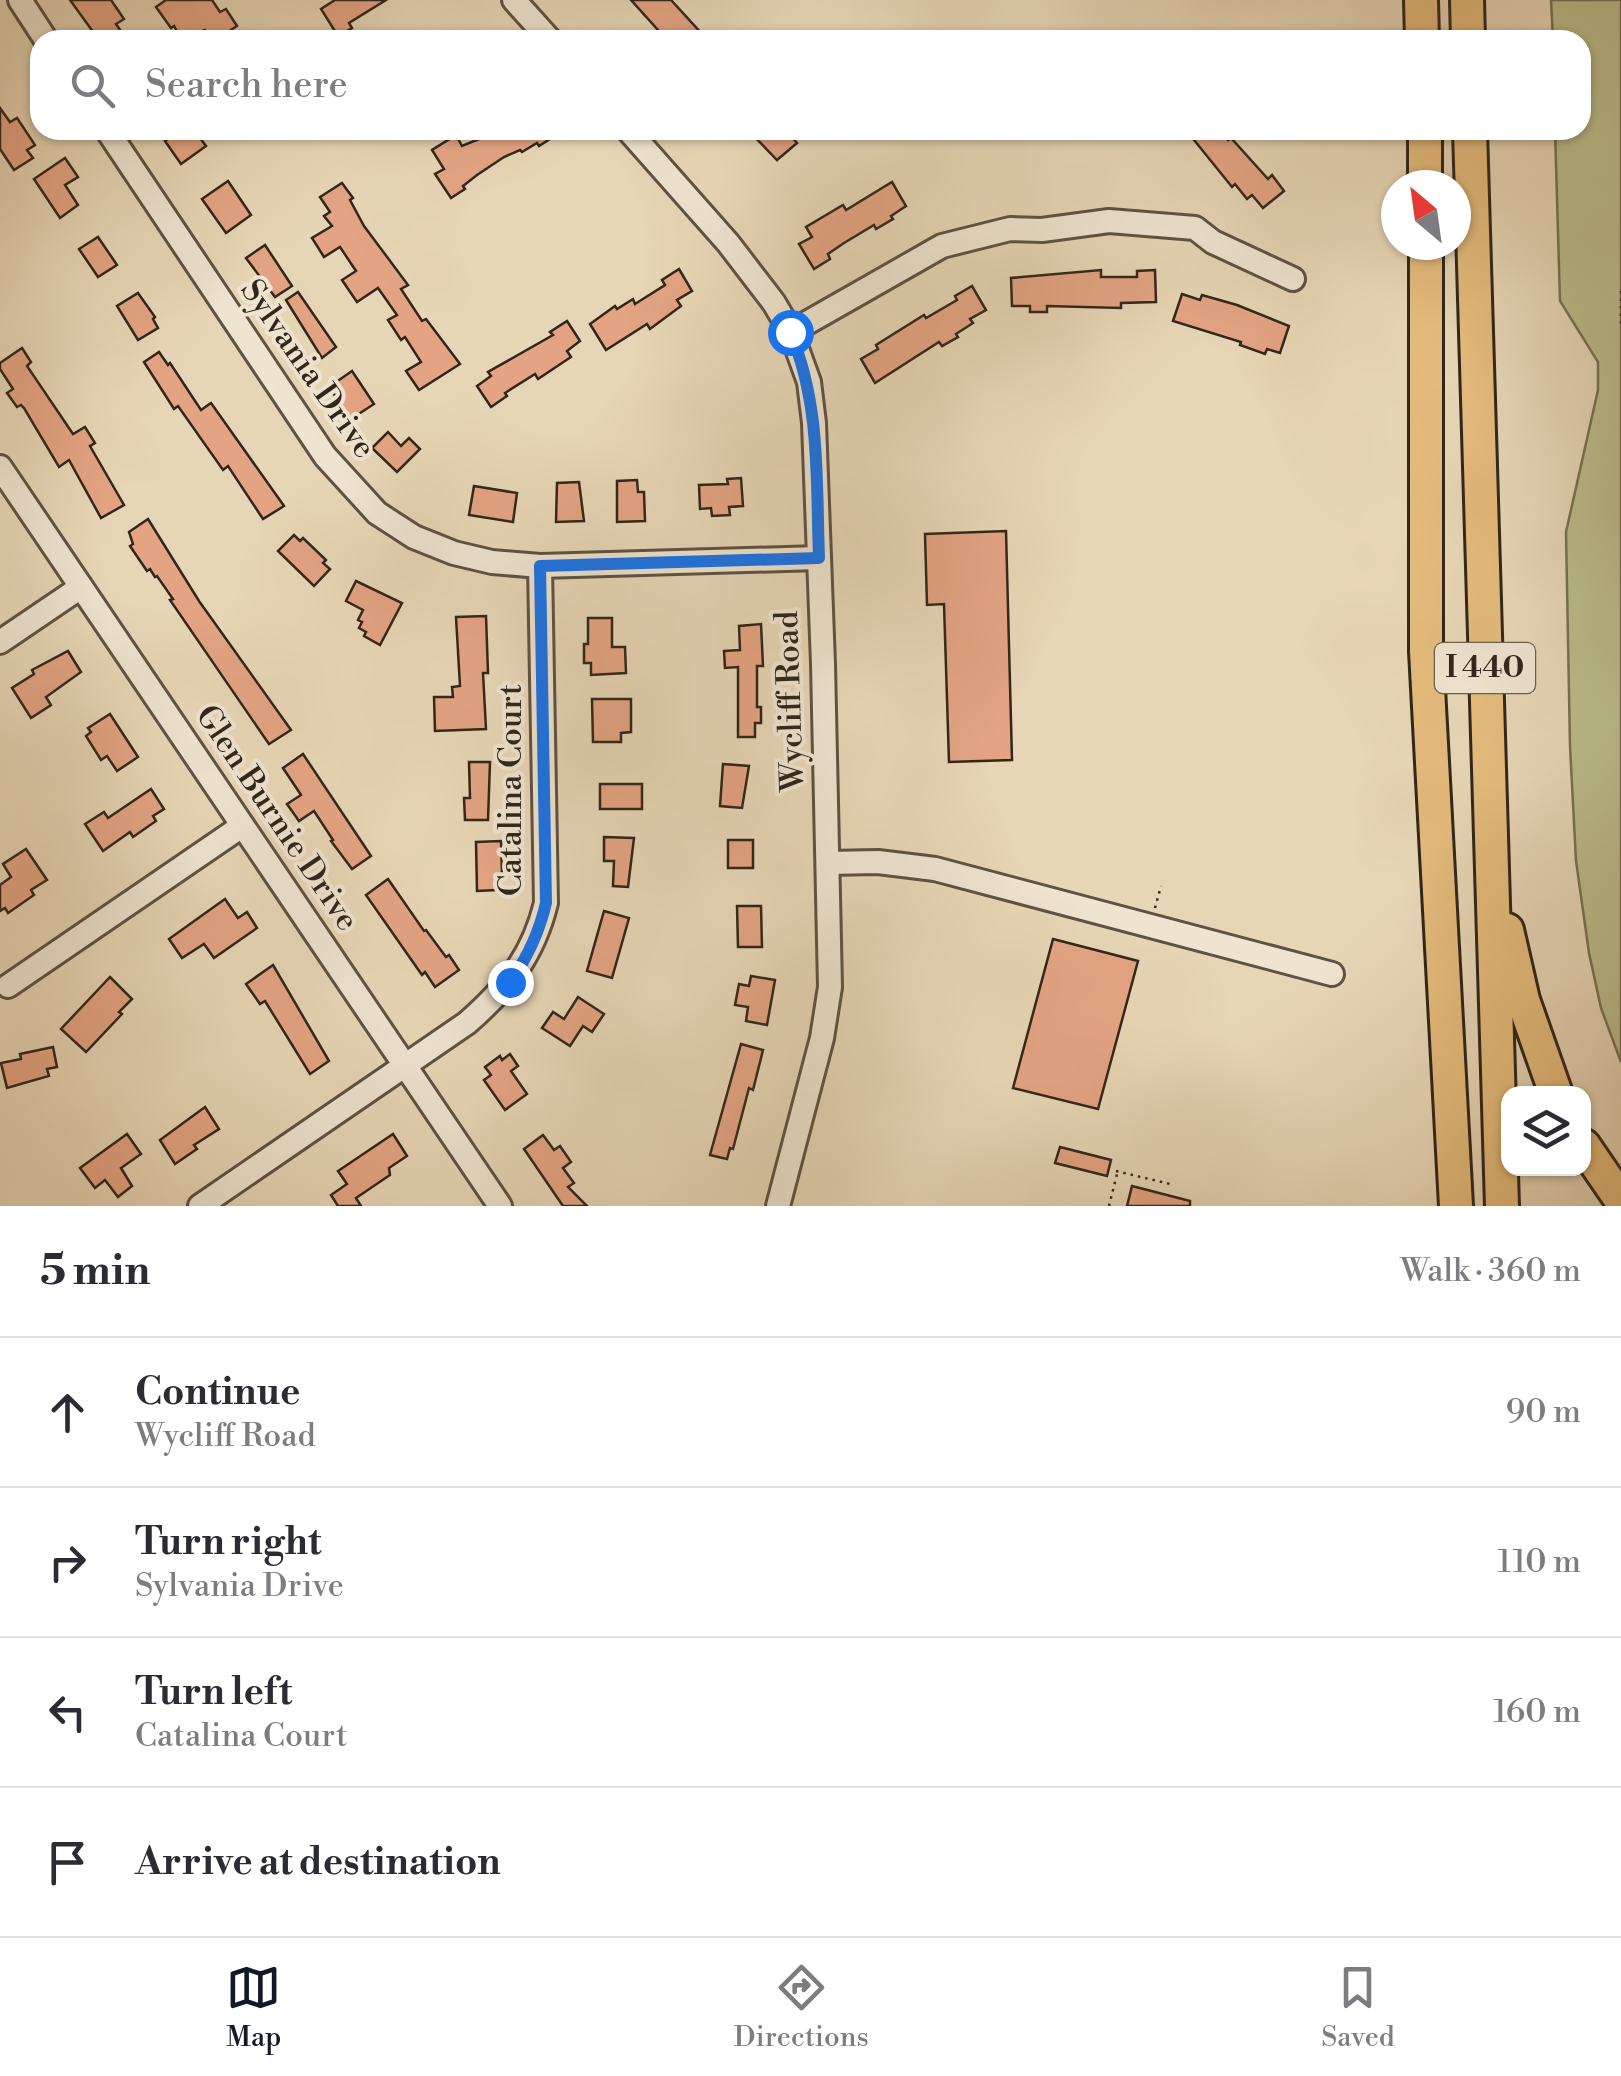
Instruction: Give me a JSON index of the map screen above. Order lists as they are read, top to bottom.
{
  "streets": {
    "highway": ["I 440"],
    "street": [
      "Sylvania Drive",
      "Wycliff Road",
      "Catalina Court",
      "Glen Burnie Drive"
    ]
  },
  "crossings": [
    ["Sylvania Drive", "Wycliff Road"],
    ["Sylvania Drive", "Catalina Court"],
    ["Catalina Court", "Glen Burnie Drive"]
  ],
  "north": "top left",
  "page": {
    "search": "Search here",
    "heading": ["5 min", "Walk · 360 m"],
    "list": [
      ["Continue", "Wycliff Road", "90 m"],
      ["Turn right", "Sylvania Drive", "110 m"],
      ["Turn left", "Catalina Court", "160 m"],
      "Arrive at destination"
    ],
    "nav": ["Map", "Directions", "Saved"]
  }
}
